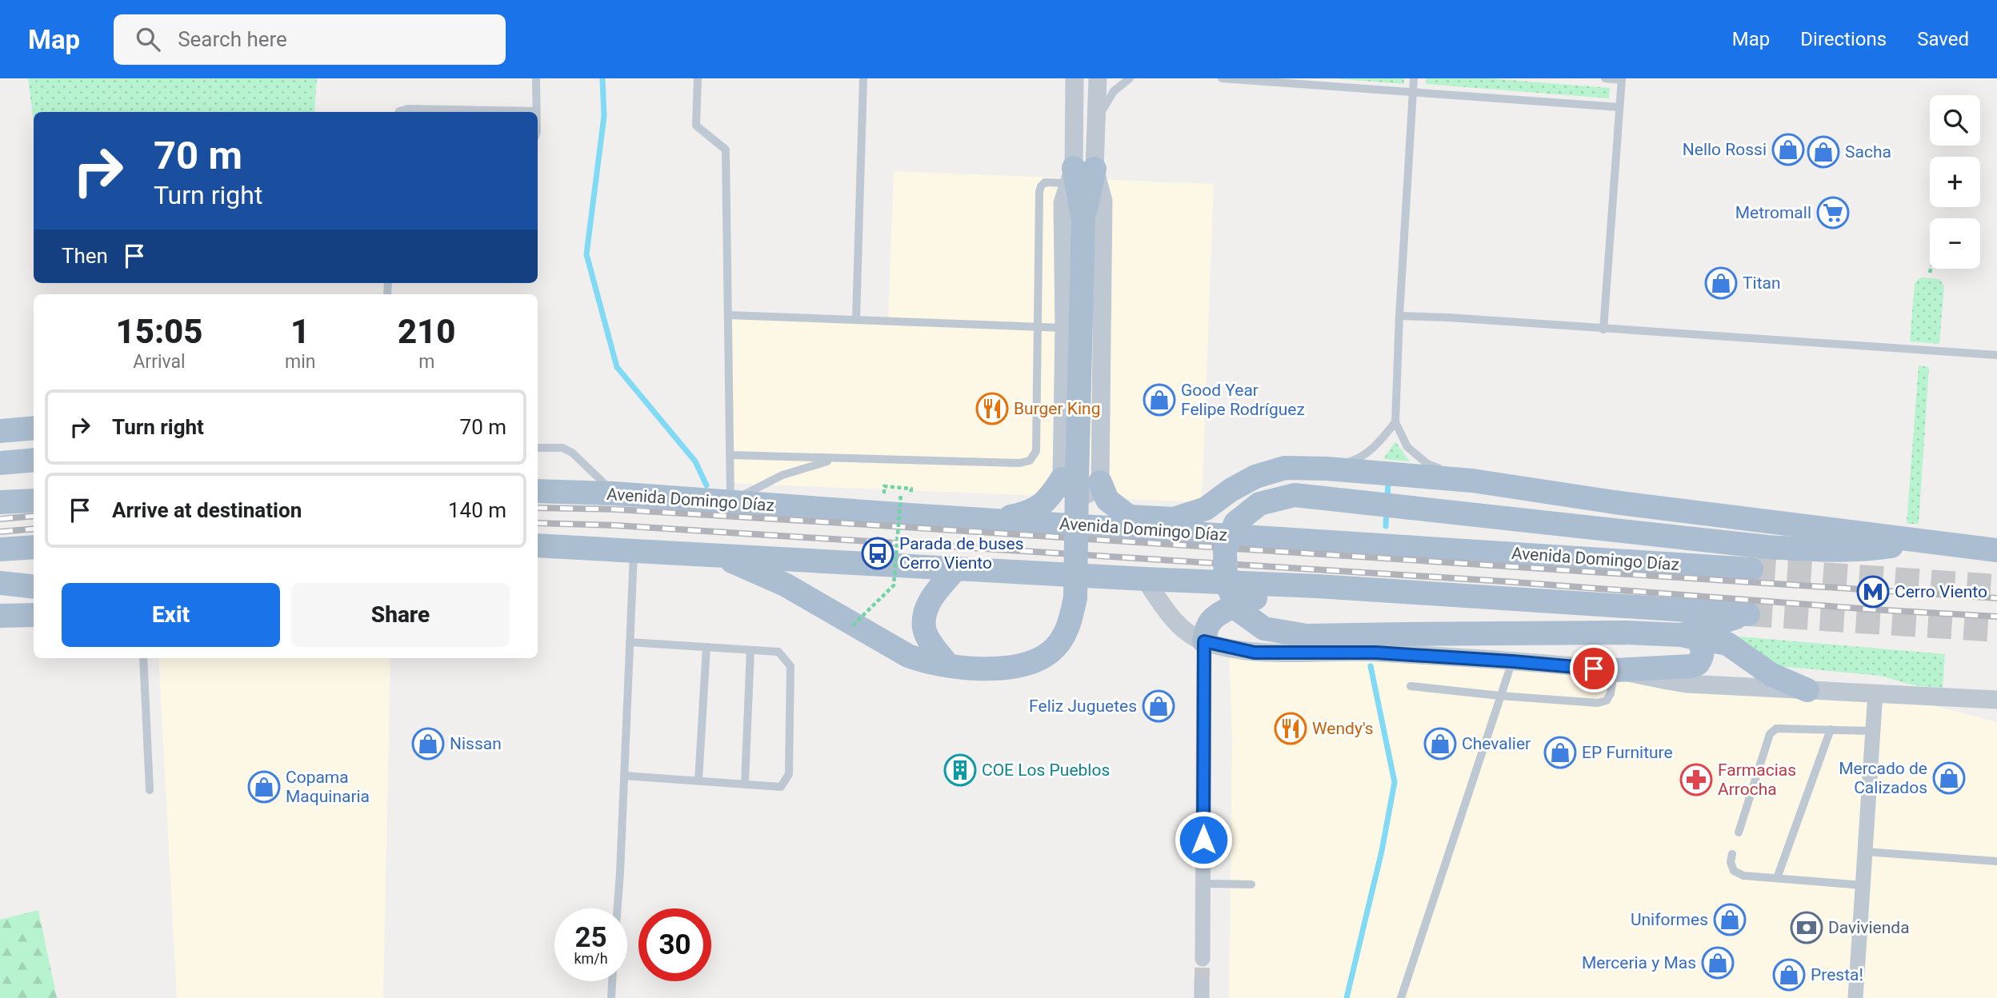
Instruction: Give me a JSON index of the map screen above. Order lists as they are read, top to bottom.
{
  "streets": {
    "main road": ["Avenida Domingo Díaz"]
  },
  "places": {
    "shop": [
      "Nello Rossi",
      "Sacha",
      "Titan",
      "Good Year Felipe Rodríguez",
      "Feliz Juguetes",
      "Nissan",
      "Chevalier",
      "EP Furniture",
      "Mercado de Calizados",
      "Copama Maquinaria",
      "Uniformes",
      "Merceria y Mas",
      "Presta!"
    ],
    "supermarket": ["Metromall"],
    "restaurant": ["Burger King", "Wendy's"],
    "bus stop": ["Parada de buses Cerro Viento"],
    "metro station": ["Cerro Viento"],
    "building": ["COE Los Pueblos"],
    "pharmacy": ["Farmacias Arrocha"],
    "bank": ["Davivienda"]
  },
  "page": {
    "header": "Map",
    "search": "Search here",
    "nav": ["Map", "Directions", "Saved"],
    "map_buttons": ["+", "−"],
    "turn": ["70 m", "Turn right"],
    "then": "Then",
    "eta": [
      "15:05",
      "Arrival",
      "1",
      "min",
      "210",
      "m"
    ],
    "list": [
      {
        "name": "Turn right",
        "value": "70 m"
      },
      {
        "name": "Arrive at destination",
        "value": "140 m"
      }
    ],
    "buttons": ["Exit", "Share"],
    "speed": "25 km/h",
    "limit": "30"
  }
}
